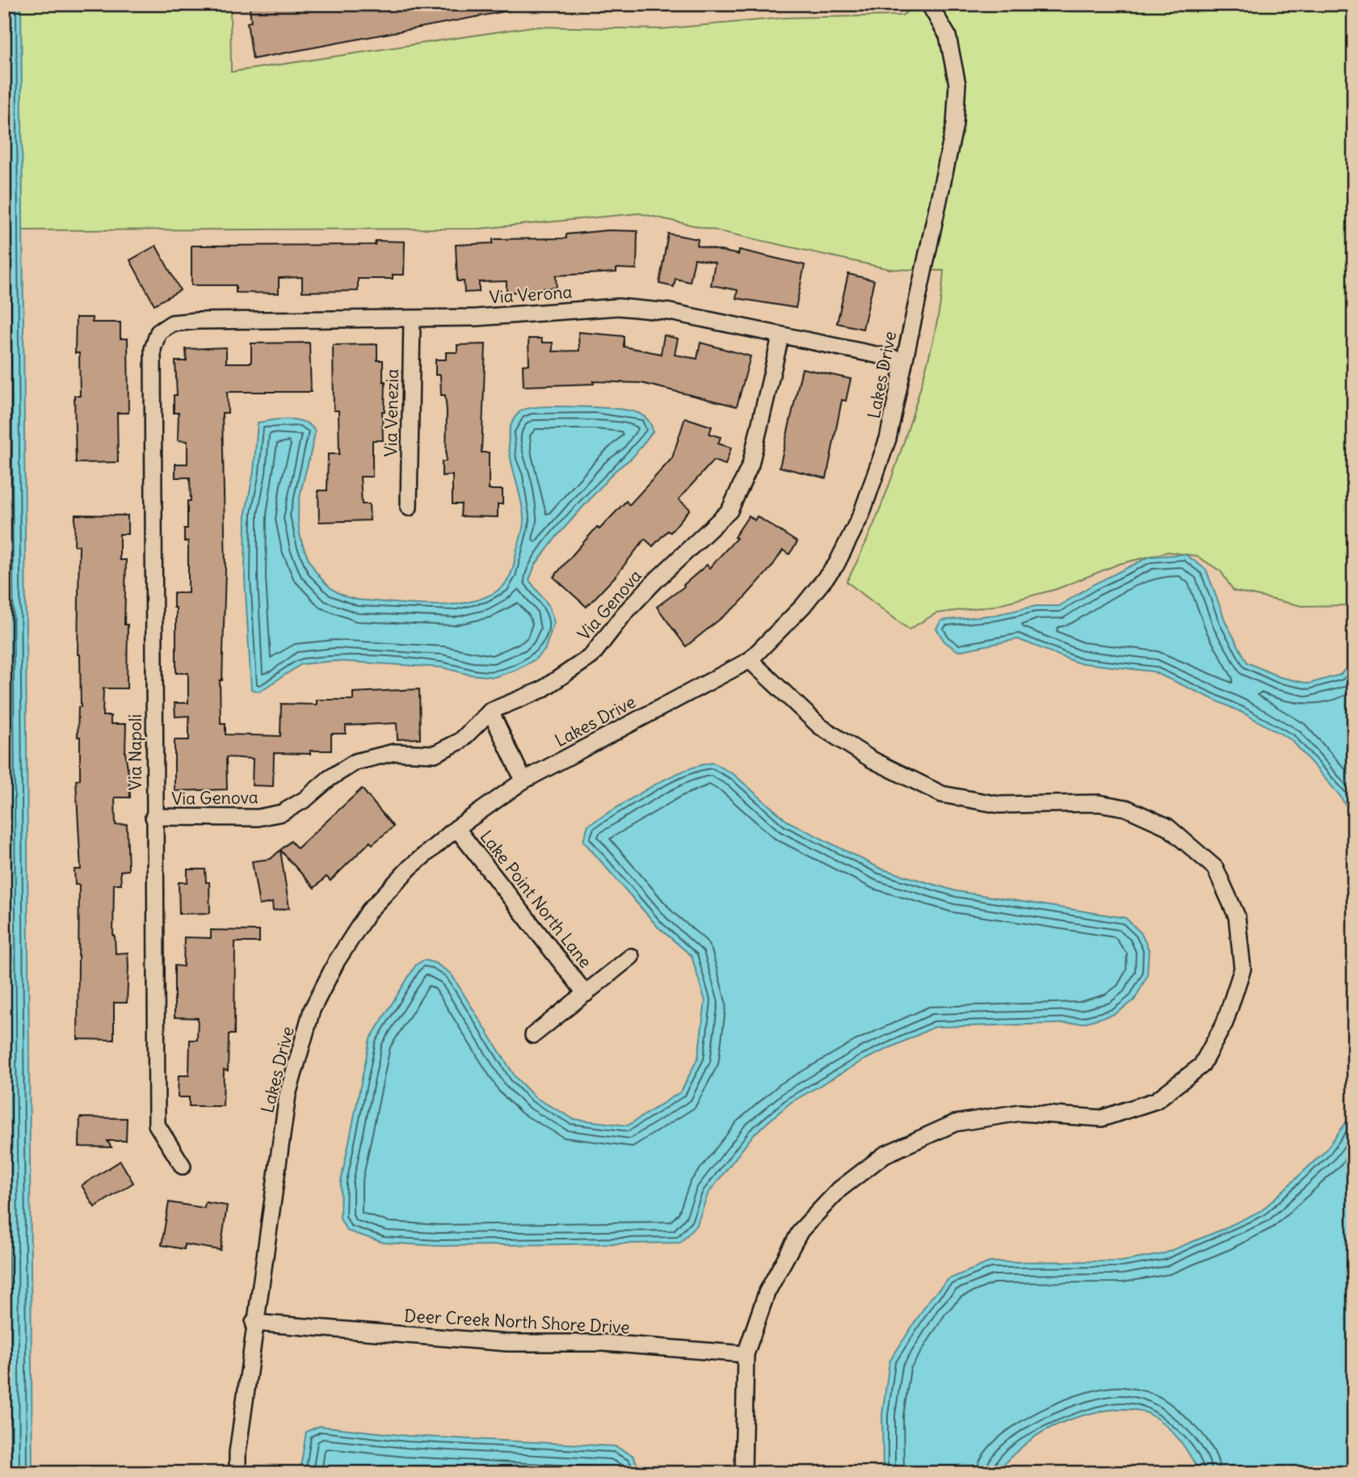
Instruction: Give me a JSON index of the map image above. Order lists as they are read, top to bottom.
{
  "streets": {
    "street": [
      "Via Verona",
      "Lakes Drive",
      "Via Venezia",
      "Via Genova",
      "Via Napoli",
      "Lake Point North Lane",
      "Deer Creek North Shore Drive"
    ]
  },
  "crossings": [
    ["Via Verona", "Lakes Drive"],
    ["Via Verona", "Via Venezia"],
    ["Via Verona", "Via Genova"],
    ["Via Verona", "Via Napoli"],
    ["Lakes Drive", "Lake Point North Lane"],
    ["Lakes Drive", "Deer Creek North Shore Drive"],
    ["Via Genova", "Via Napoli"]
  ]
}
